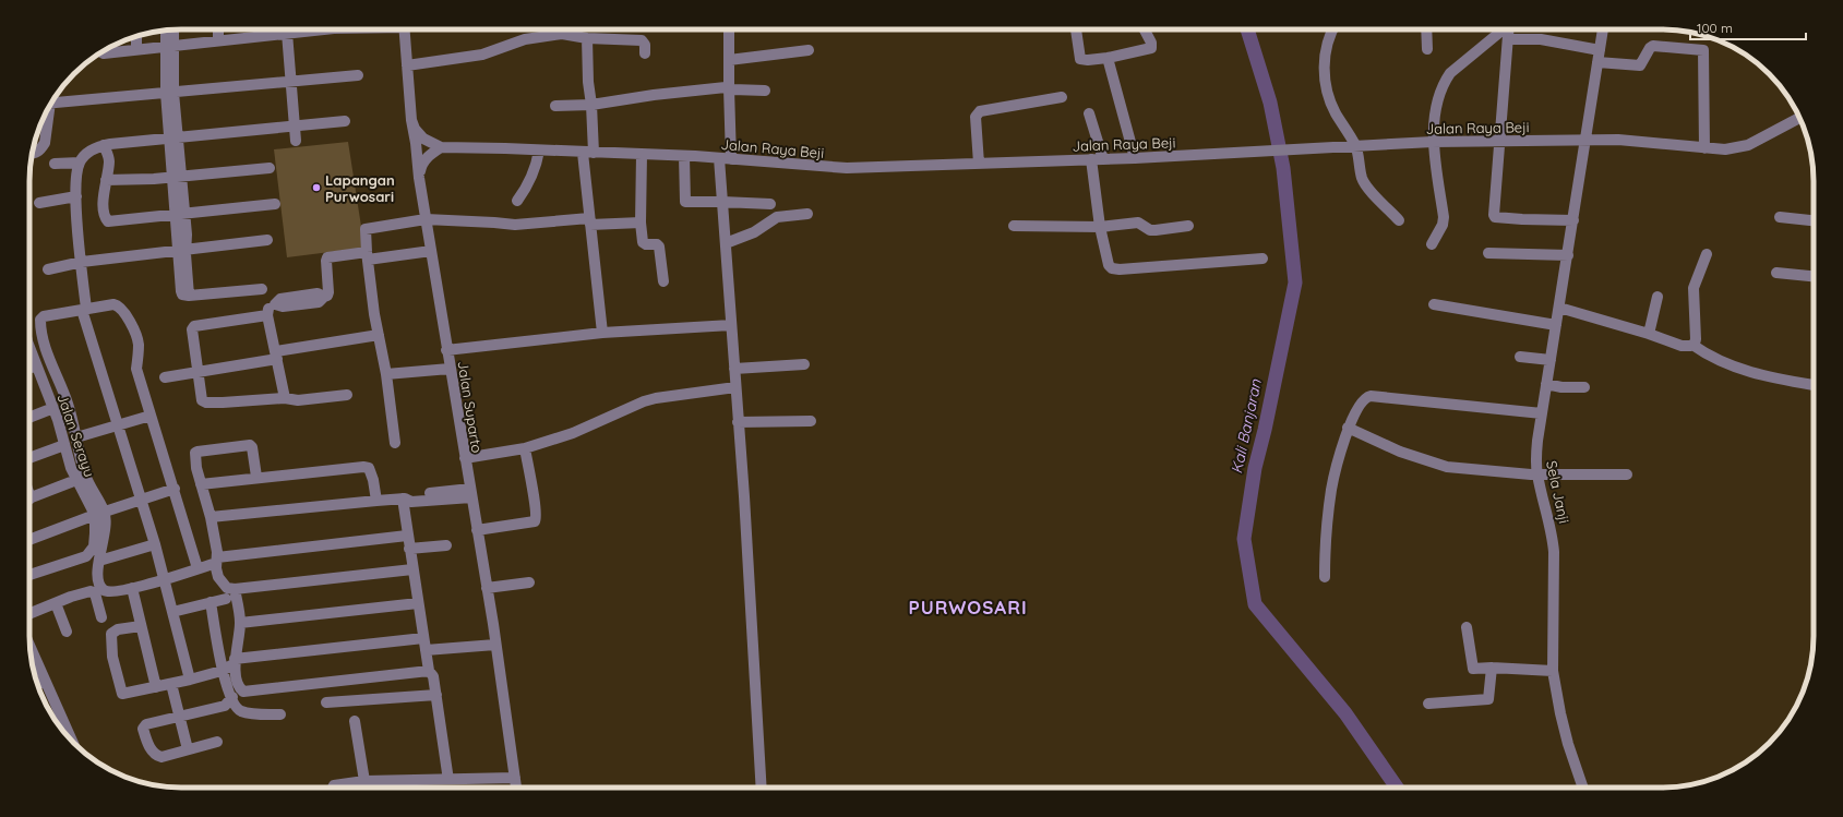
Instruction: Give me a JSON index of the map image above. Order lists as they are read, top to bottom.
{
  "streets": {
    "street": [
      "Jalan Raya Beji",
      "Jalan Suparto",
      "Jalan Serayu",
      "Sela Janji"
    ]
  },
  "crossings": [
    ["Jalan Raya Beji", "Sela Janji"]
  ],
  "districts": ["PURWOSARI"],
  "water": ["Kali Banjaran"],
  "places": ["Lapangan Purwosari"],
  "scale_bar": "100 m"
}
